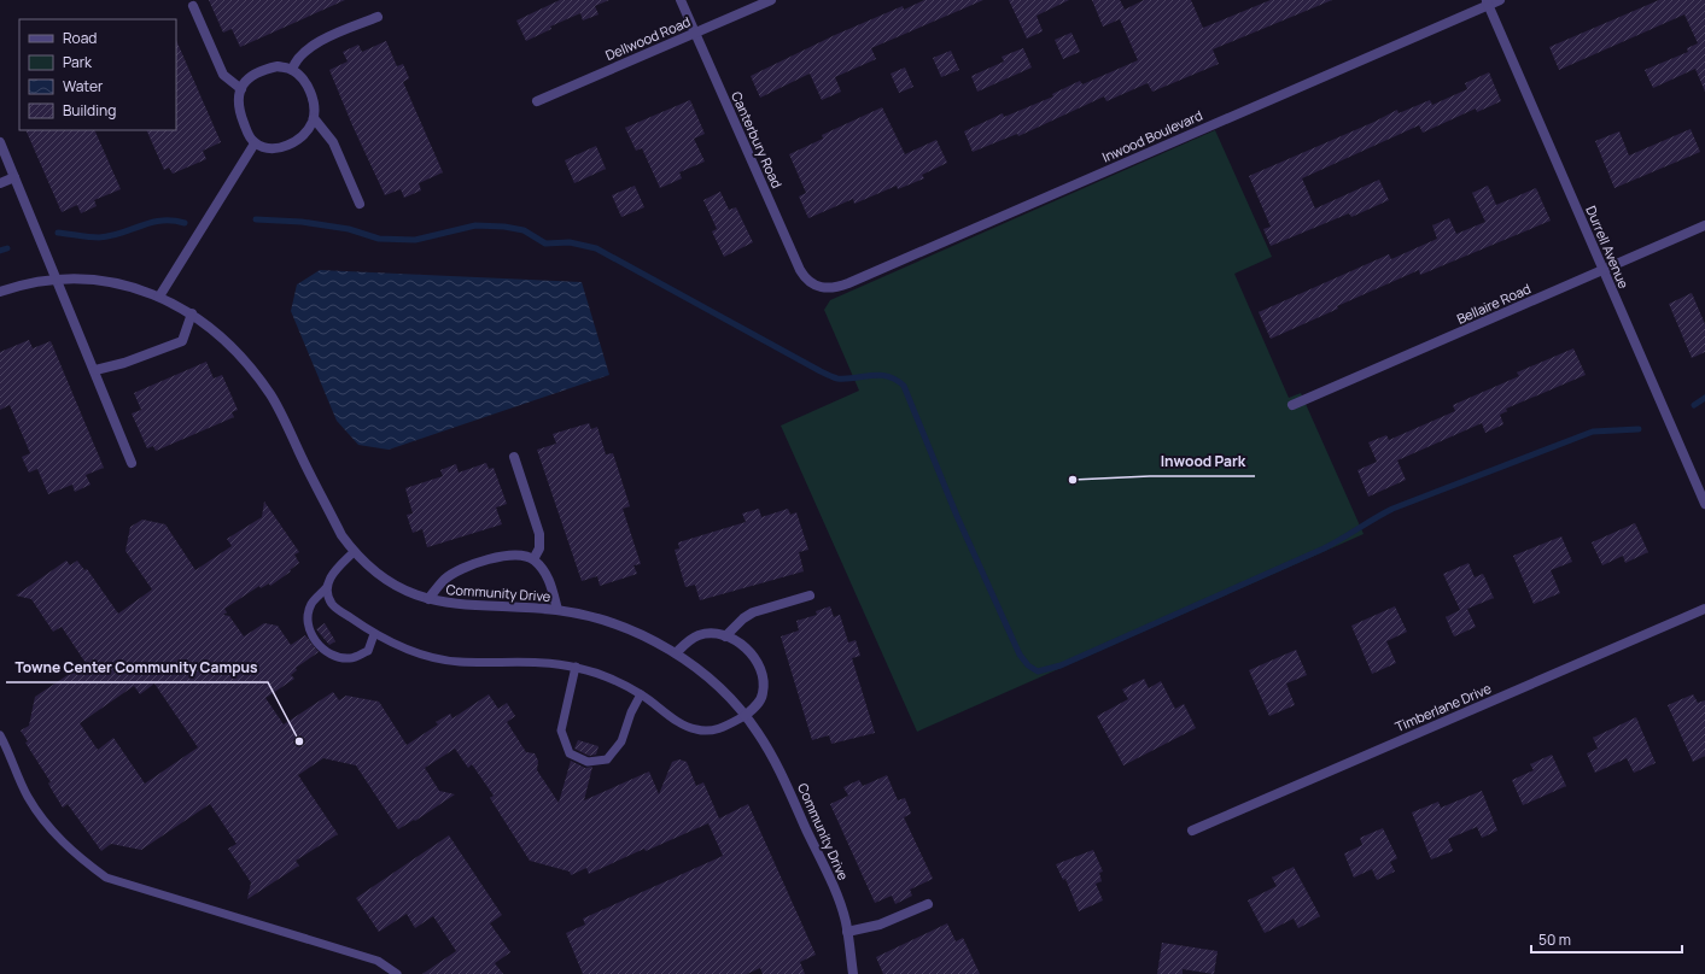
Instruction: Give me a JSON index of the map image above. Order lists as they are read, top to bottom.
{
  "streets": {
    "street": [
      "Dellwood Road",
      "Inwood Boulevard",
      "Canterbury Road",
      "Durrell Avenue",
      "Bellaire Road",
      "Community Drive",
      "Timberlane Drive"
    ]
  },
  "crossings": [
    ["Dellwood Road", "Canterbury Road"],
    ["Inwood Boulevard", "Canterbury Road"],
    ["Inwood Boulevard", "Durrell Avenue"],
    ["Durrell Avenue", "Bellaire Road"]
  ],
  "places": ["Inwood Park", "Towne Center Community Campus"],
  "legend": [
    "Road",
    "Park",
    "Water",
    "Building"
  ],
  "scale_bar": "50 m"
}
